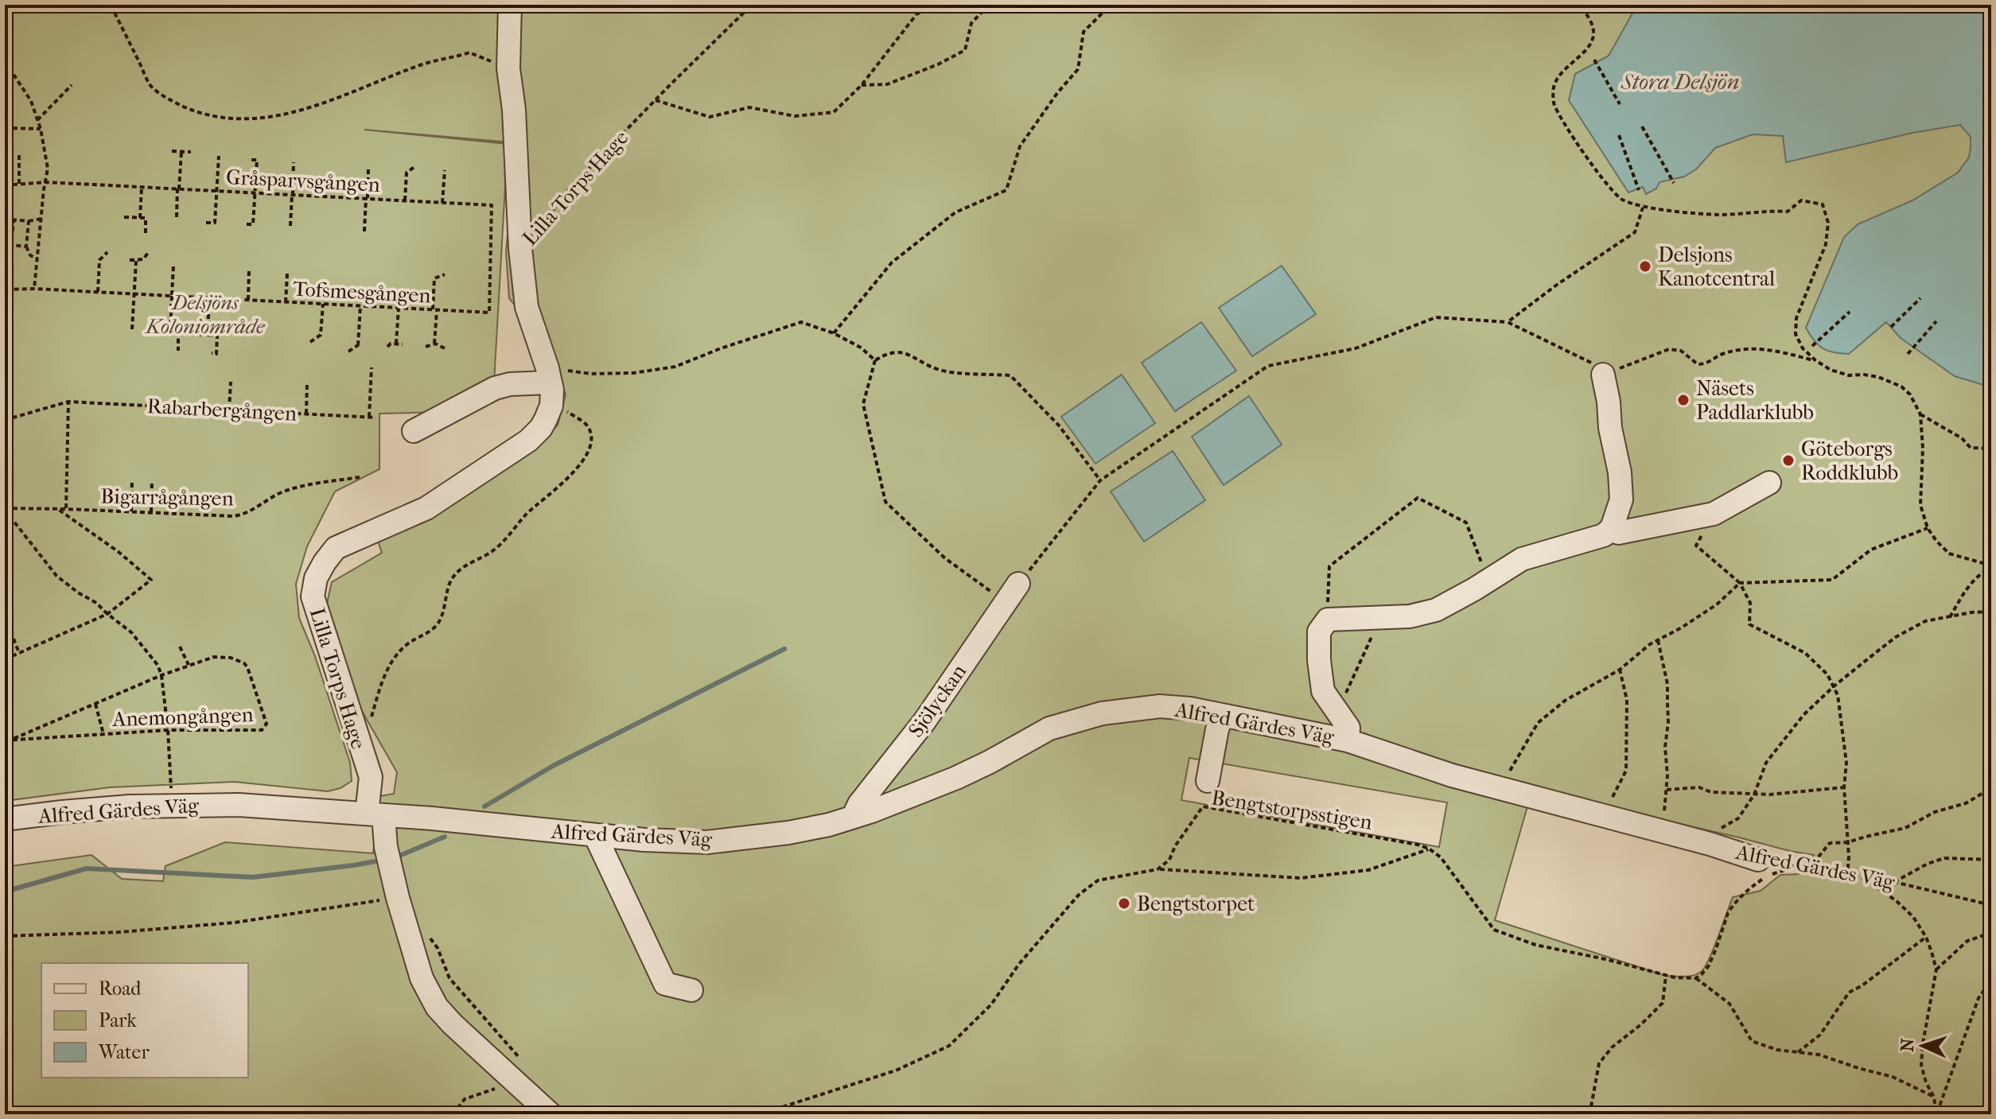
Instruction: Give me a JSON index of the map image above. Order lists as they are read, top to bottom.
{
  "streets": {
    "street": ["Lilla Torps Hage", "Sjölyckan", "Alfred Gärdes Väg"],
    "path": [
      "Gråsparvsgången",
      "Tofsmesgången",
      "Rabarbergången",
      "Bigarrågången",
      "Anemongången",
      "Bengtstorpsstigen"
    ]
  },
  "crossings": [
    ["Gråsparvsgången", "Tofsmesgången"],
    ["Lilla Torps Hage", "Alfred Gärdes Väg"],
    ["Sjölyckan", "Alfred Gärdes Väg"]
  ],
  "water": ["Stora Delsjön"],
  "parks": ["Delsjöns Koloniområde"],
  "places": [
    "Delsjons Kanotcentral",
    "Näsets Paddlarklubb",
    "Göteborgs Roddklubb",
    "Bengtstorpet"
  ],
  "legend": ["Road", "Park", "Water"],
  "north": "left"
}
